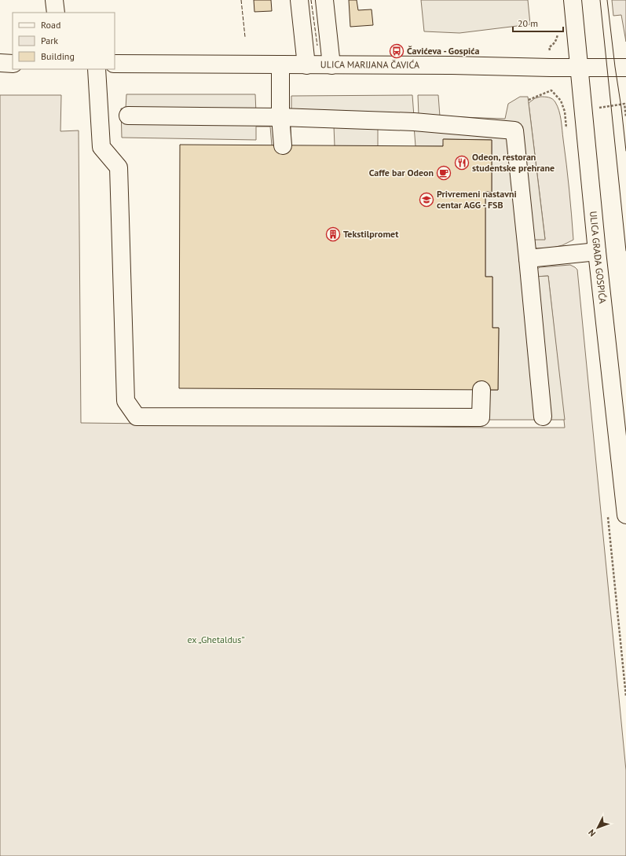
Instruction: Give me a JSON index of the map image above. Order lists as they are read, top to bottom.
{
  "streets": {
    "street": ["ULICA MARIJANA ČAVIĆA", "ULICA GRADA GOSPIĆA"]
  },
  "crossings": [
    ["ULICA MARIJANA ČAVIĆA", "ULICA GRADA GOSPIĆA"]
  ],
  "parks": ["ex „Ghetaldus”"],
  "places": {
    "bus stop": ["Čavićeva - Gospića"],
    "restaurant": ["Odeon, restoran studentske prehrane"],
    "cafe": ["Caffe bar Odeon"],
    "school or university": ["Privremeni nastavni centar AGG - FSB"],
    "building": ["Tekstilpromet"]
  },
  "legend": ["Road", "Park", "Building"],
  "scale_bar": "20 m",
  "north": "bottom left"
}
